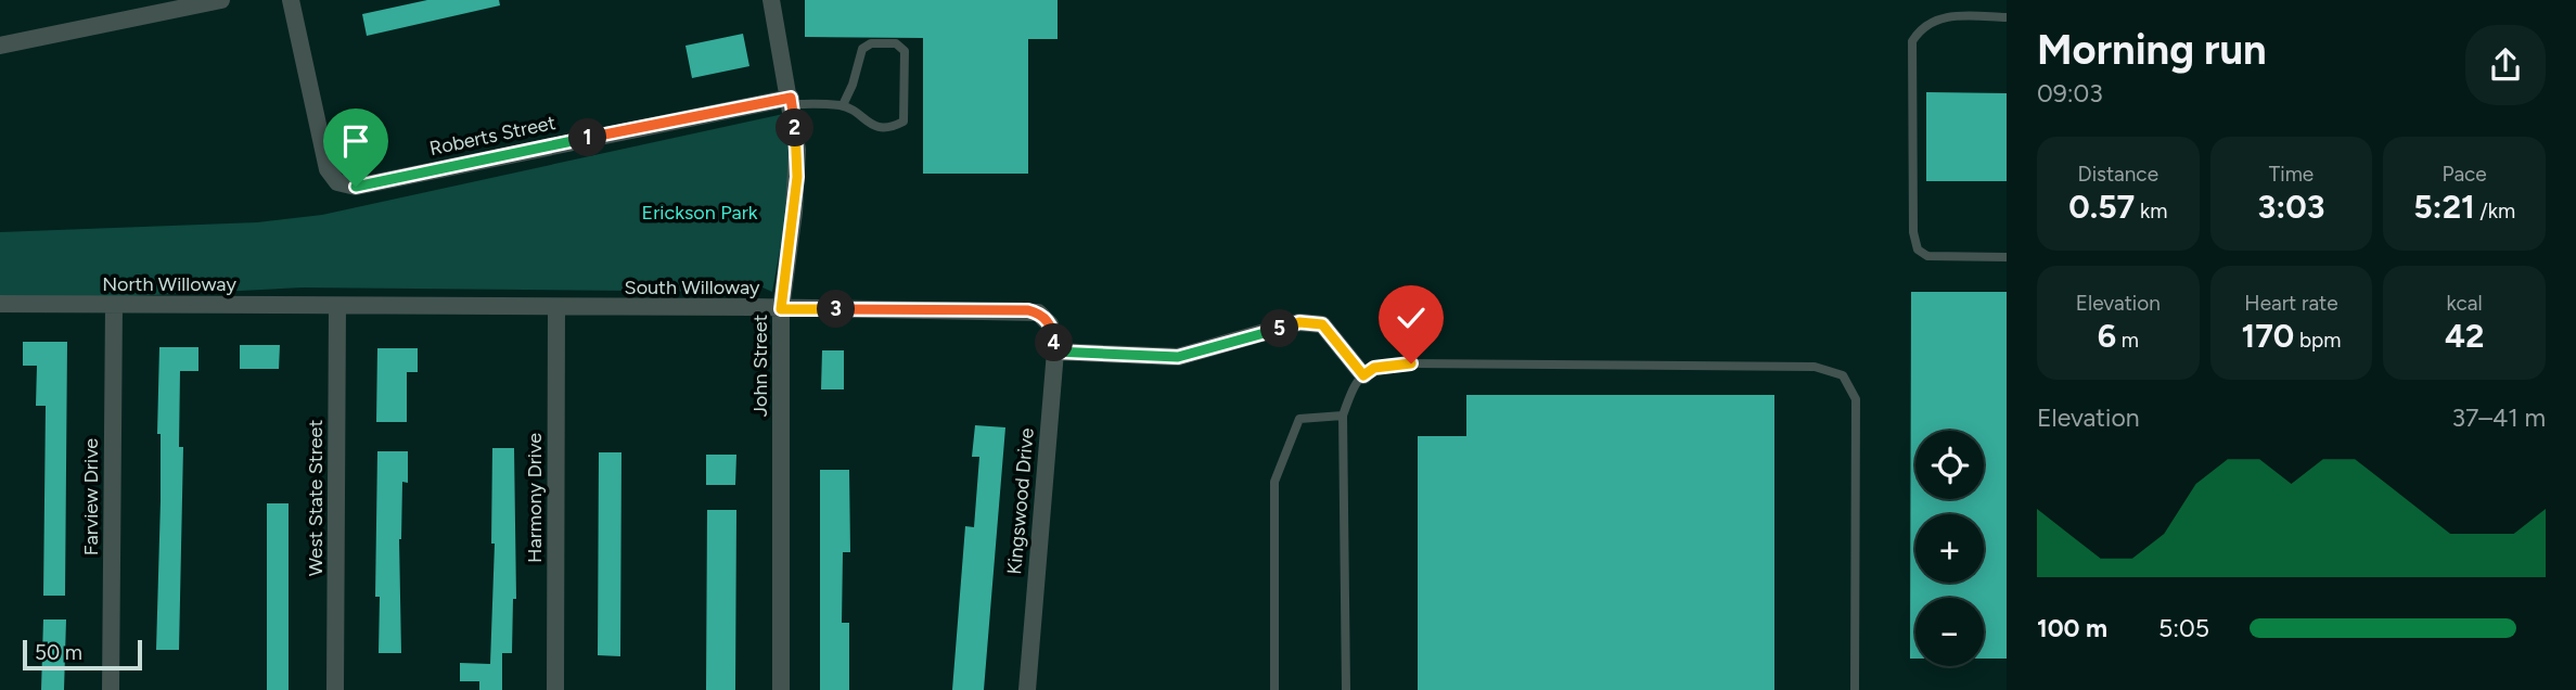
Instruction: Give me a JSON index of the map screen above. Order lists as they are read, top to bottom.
{
  "streets": {
    "street": [
      "Roberts Street",
      "North Willoway",
      "South Willoway",
      "John Street",
      "Farview Drive",
      "West State Street",
      "Harmony Drive",
      "Kingswood Drive"
    ]
  },
  "crossings": [
    ["Roberts Street", "John Street"],
    ["North Willoway", "South Willoway"],
    ["North Willoway", "Farview Drive"],
    ["North Willoway", "West State Street"],
    ["South Willoway", "John Street"],
    ["South Willoway", "West State Street"],
    ["South Willoway", "Harmony Drive"],
    ["South Willoway", "Kingswood Drive"]
  ],
  "parks": ["Erickson Park"],
  "scale_bar": "50 m",
  "page": {
    "heading": ["Morning run", "09:03"],
    "pins": [
      "2",
      "1",
      "3",
      "5",
      "4"
    ],
    "stats": [
      ["Distance", "0.57 km"],
      ["Time", "3:03"],
      ["Pace", "5:21 /km"],
      ["Elevation", "6 m"],
      ["Heart rate", "170 bpm"],
      ["kcal", "42"]
    ],
    "chart": ["Elevation", "37–41 m"],
    "map_buttons": ["+", "−"],
    "list": [
      {
        "name": "100 m",
        "note": "5:05"
      }
    ],
    "scale": "50 m"
  }
}
